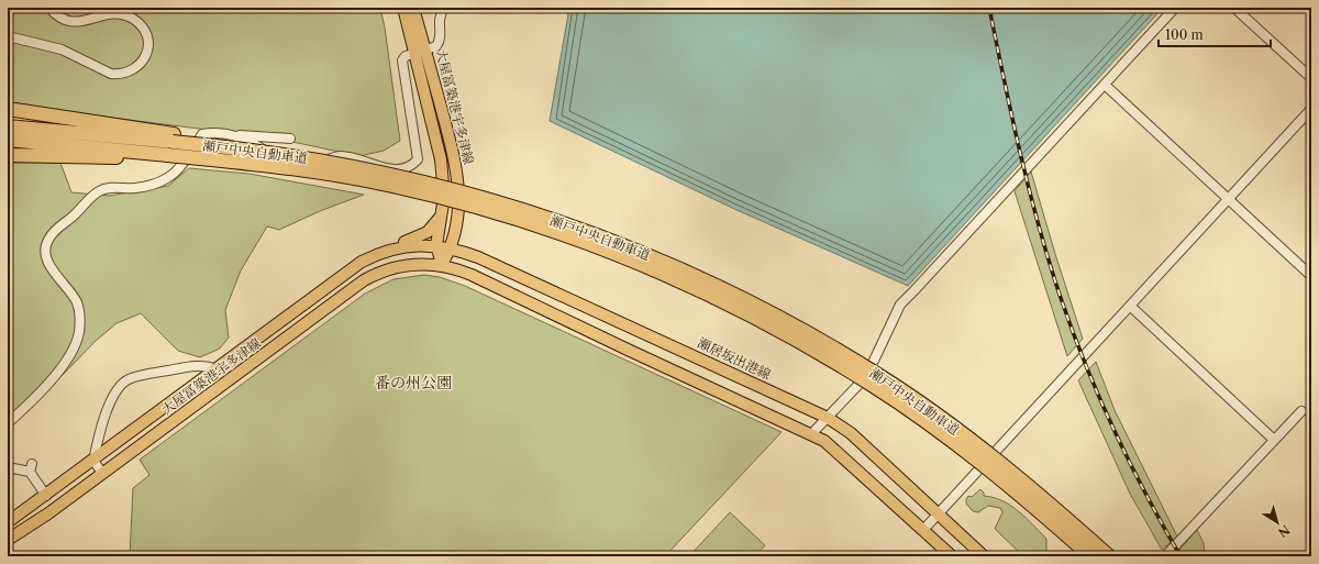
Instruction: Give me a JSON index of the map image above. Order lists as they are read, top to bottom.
{
  "streets": {
    "highway": ["瀬戸中央自動車道"],
    "main road": ["大屋冨築港宇多津線", "瀬居坂出港線"]
  },
  "crossings": [
    ["大屋冨築港宇多津線", "瀬居坂出港線"]
  ],
  "districts": ["番の州公園"],
  "scale_bar": "100 m",
  "north": "bottom right"
}
